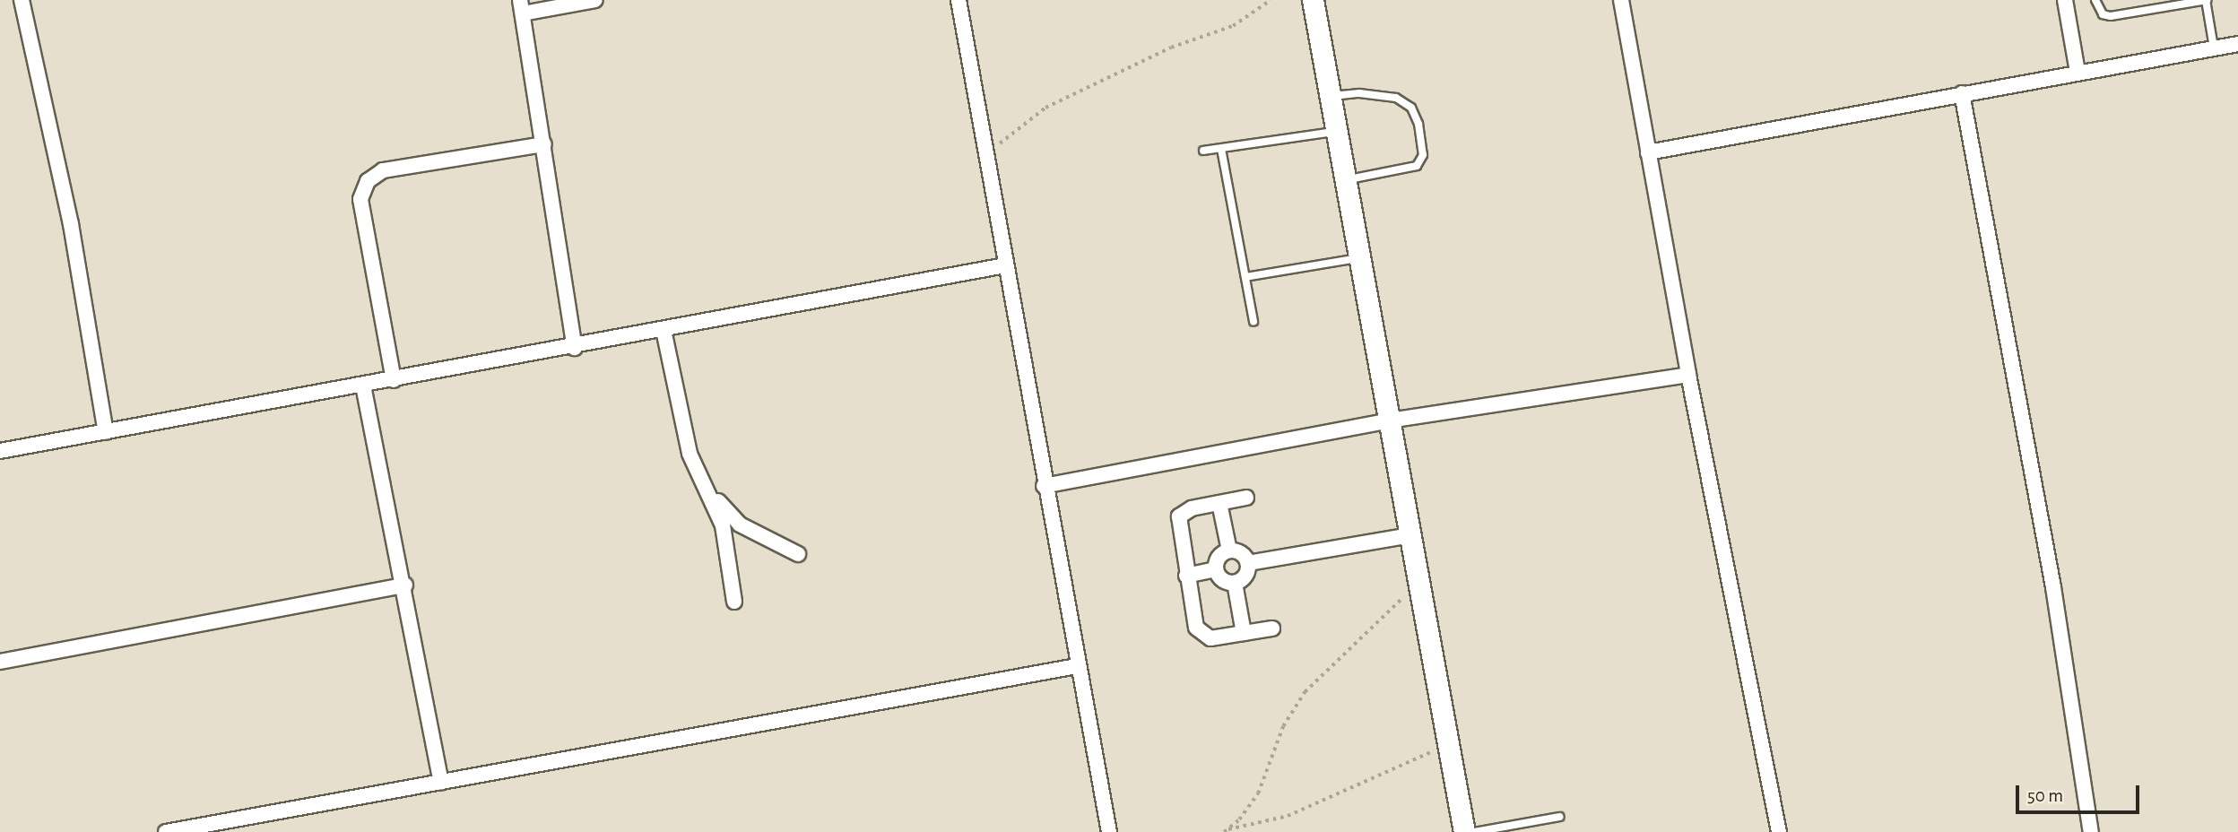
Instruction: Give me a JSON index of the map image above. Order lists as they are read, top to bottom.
{
  "scale_bar": "50 m"
}
